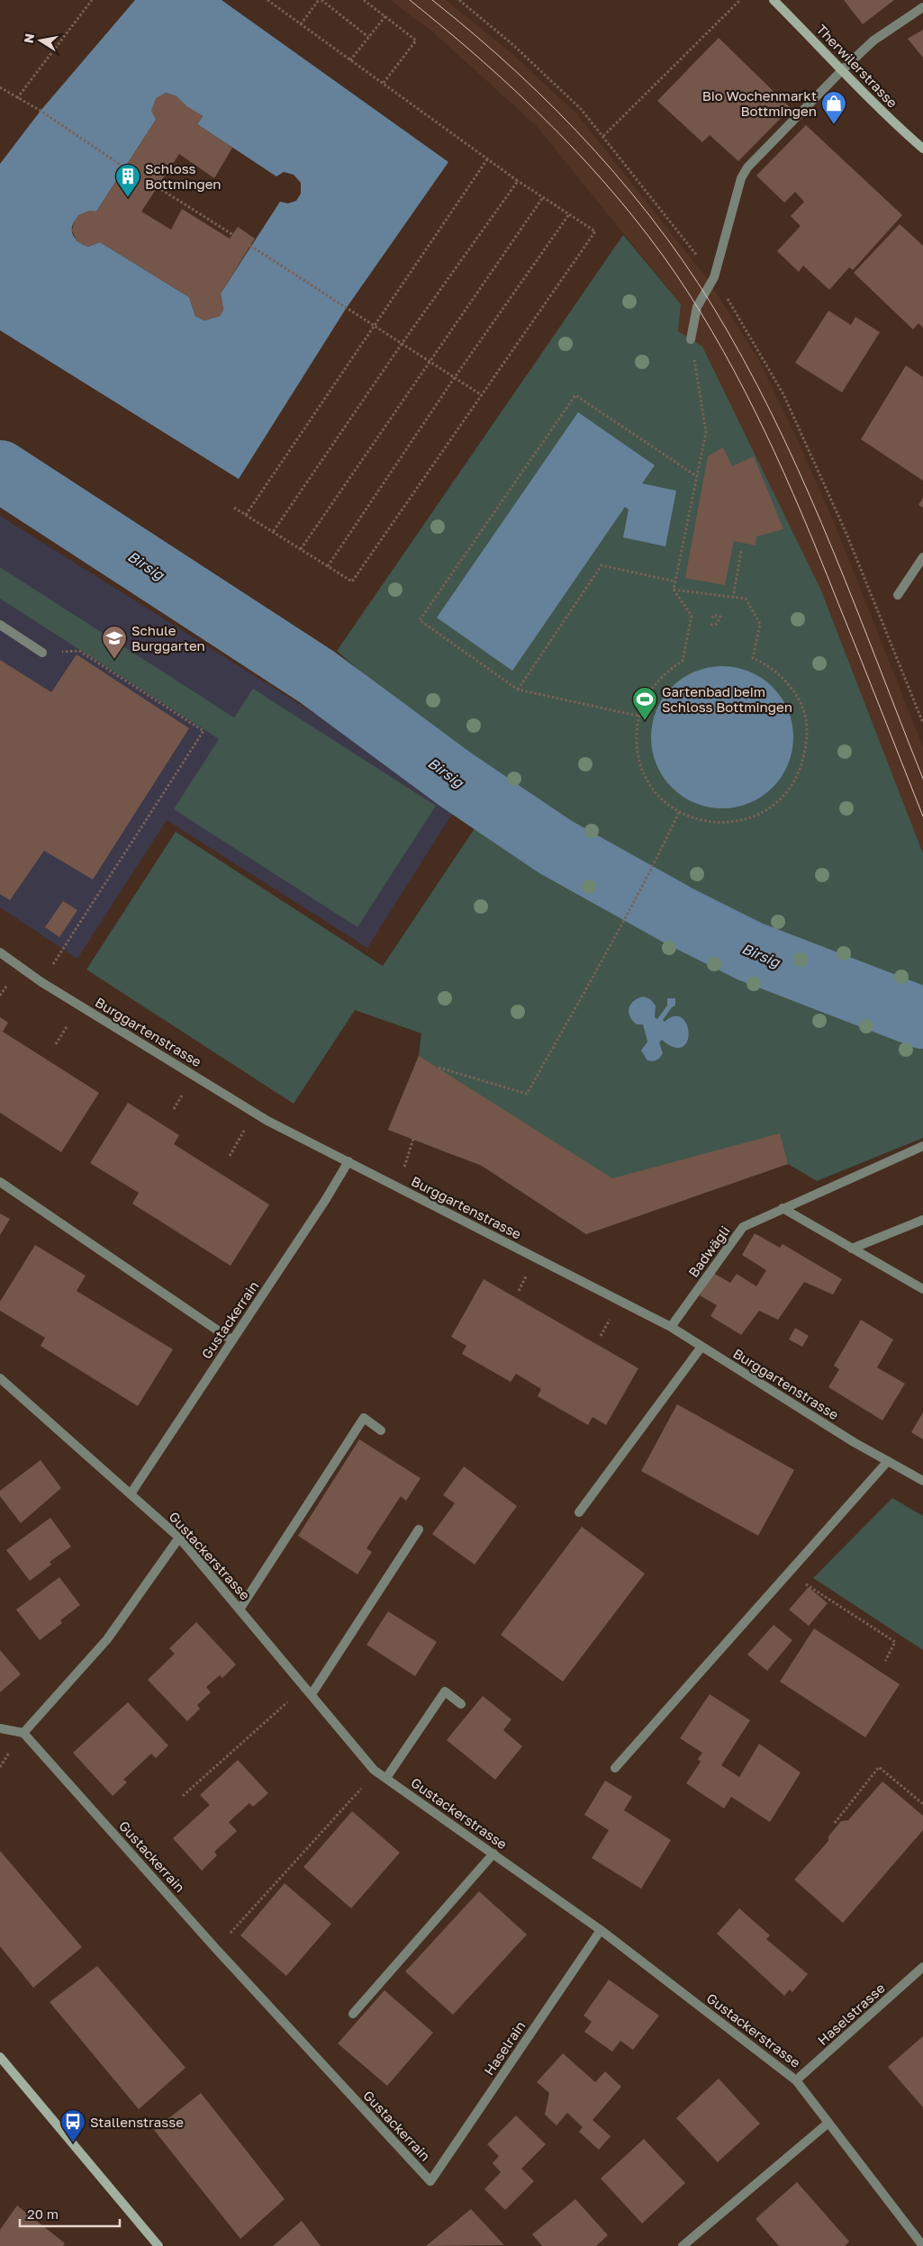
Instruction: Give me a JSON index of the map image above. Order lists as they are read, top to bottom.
{
  "streets": {
    "main road": ["Therwilerstrasse"],
    "street": [
      "Burggartenstrasse",
      "Badwägli",
      "Gustackerrain",
      "Gustackerstrasse",
      "Haselstrasse",
      "Haselrain"
    ]
  },
  "crossings": [
    ["Burggartenstrasse", "Badwägli"],
    ["Burggartenstrasse", "Gustackerrain"],
    ["Gustackerrain", "Gustackerstrasse"],
    ["Gustackerrain", "Haselrain"],
    ["Gustackerstrasse", "Haselstrasse"],
    ["Gustackerstrasse", "Haselrain"]
  ],
  "water": ["Birsig"],
  "places": {
    "shop": ["Bio Wochenmarkt Bottmingen"],
    "building": ["Schloss Bottmingen"],
    "school or university": ["Schule Burggarten"],
    "sports": ["Gartenbad beim Schloss Bottmingen"],
    "bus stop": ["Stallenstrasse"]
  },
  "scale_bar": "20 m",
  "north": "left"
}
